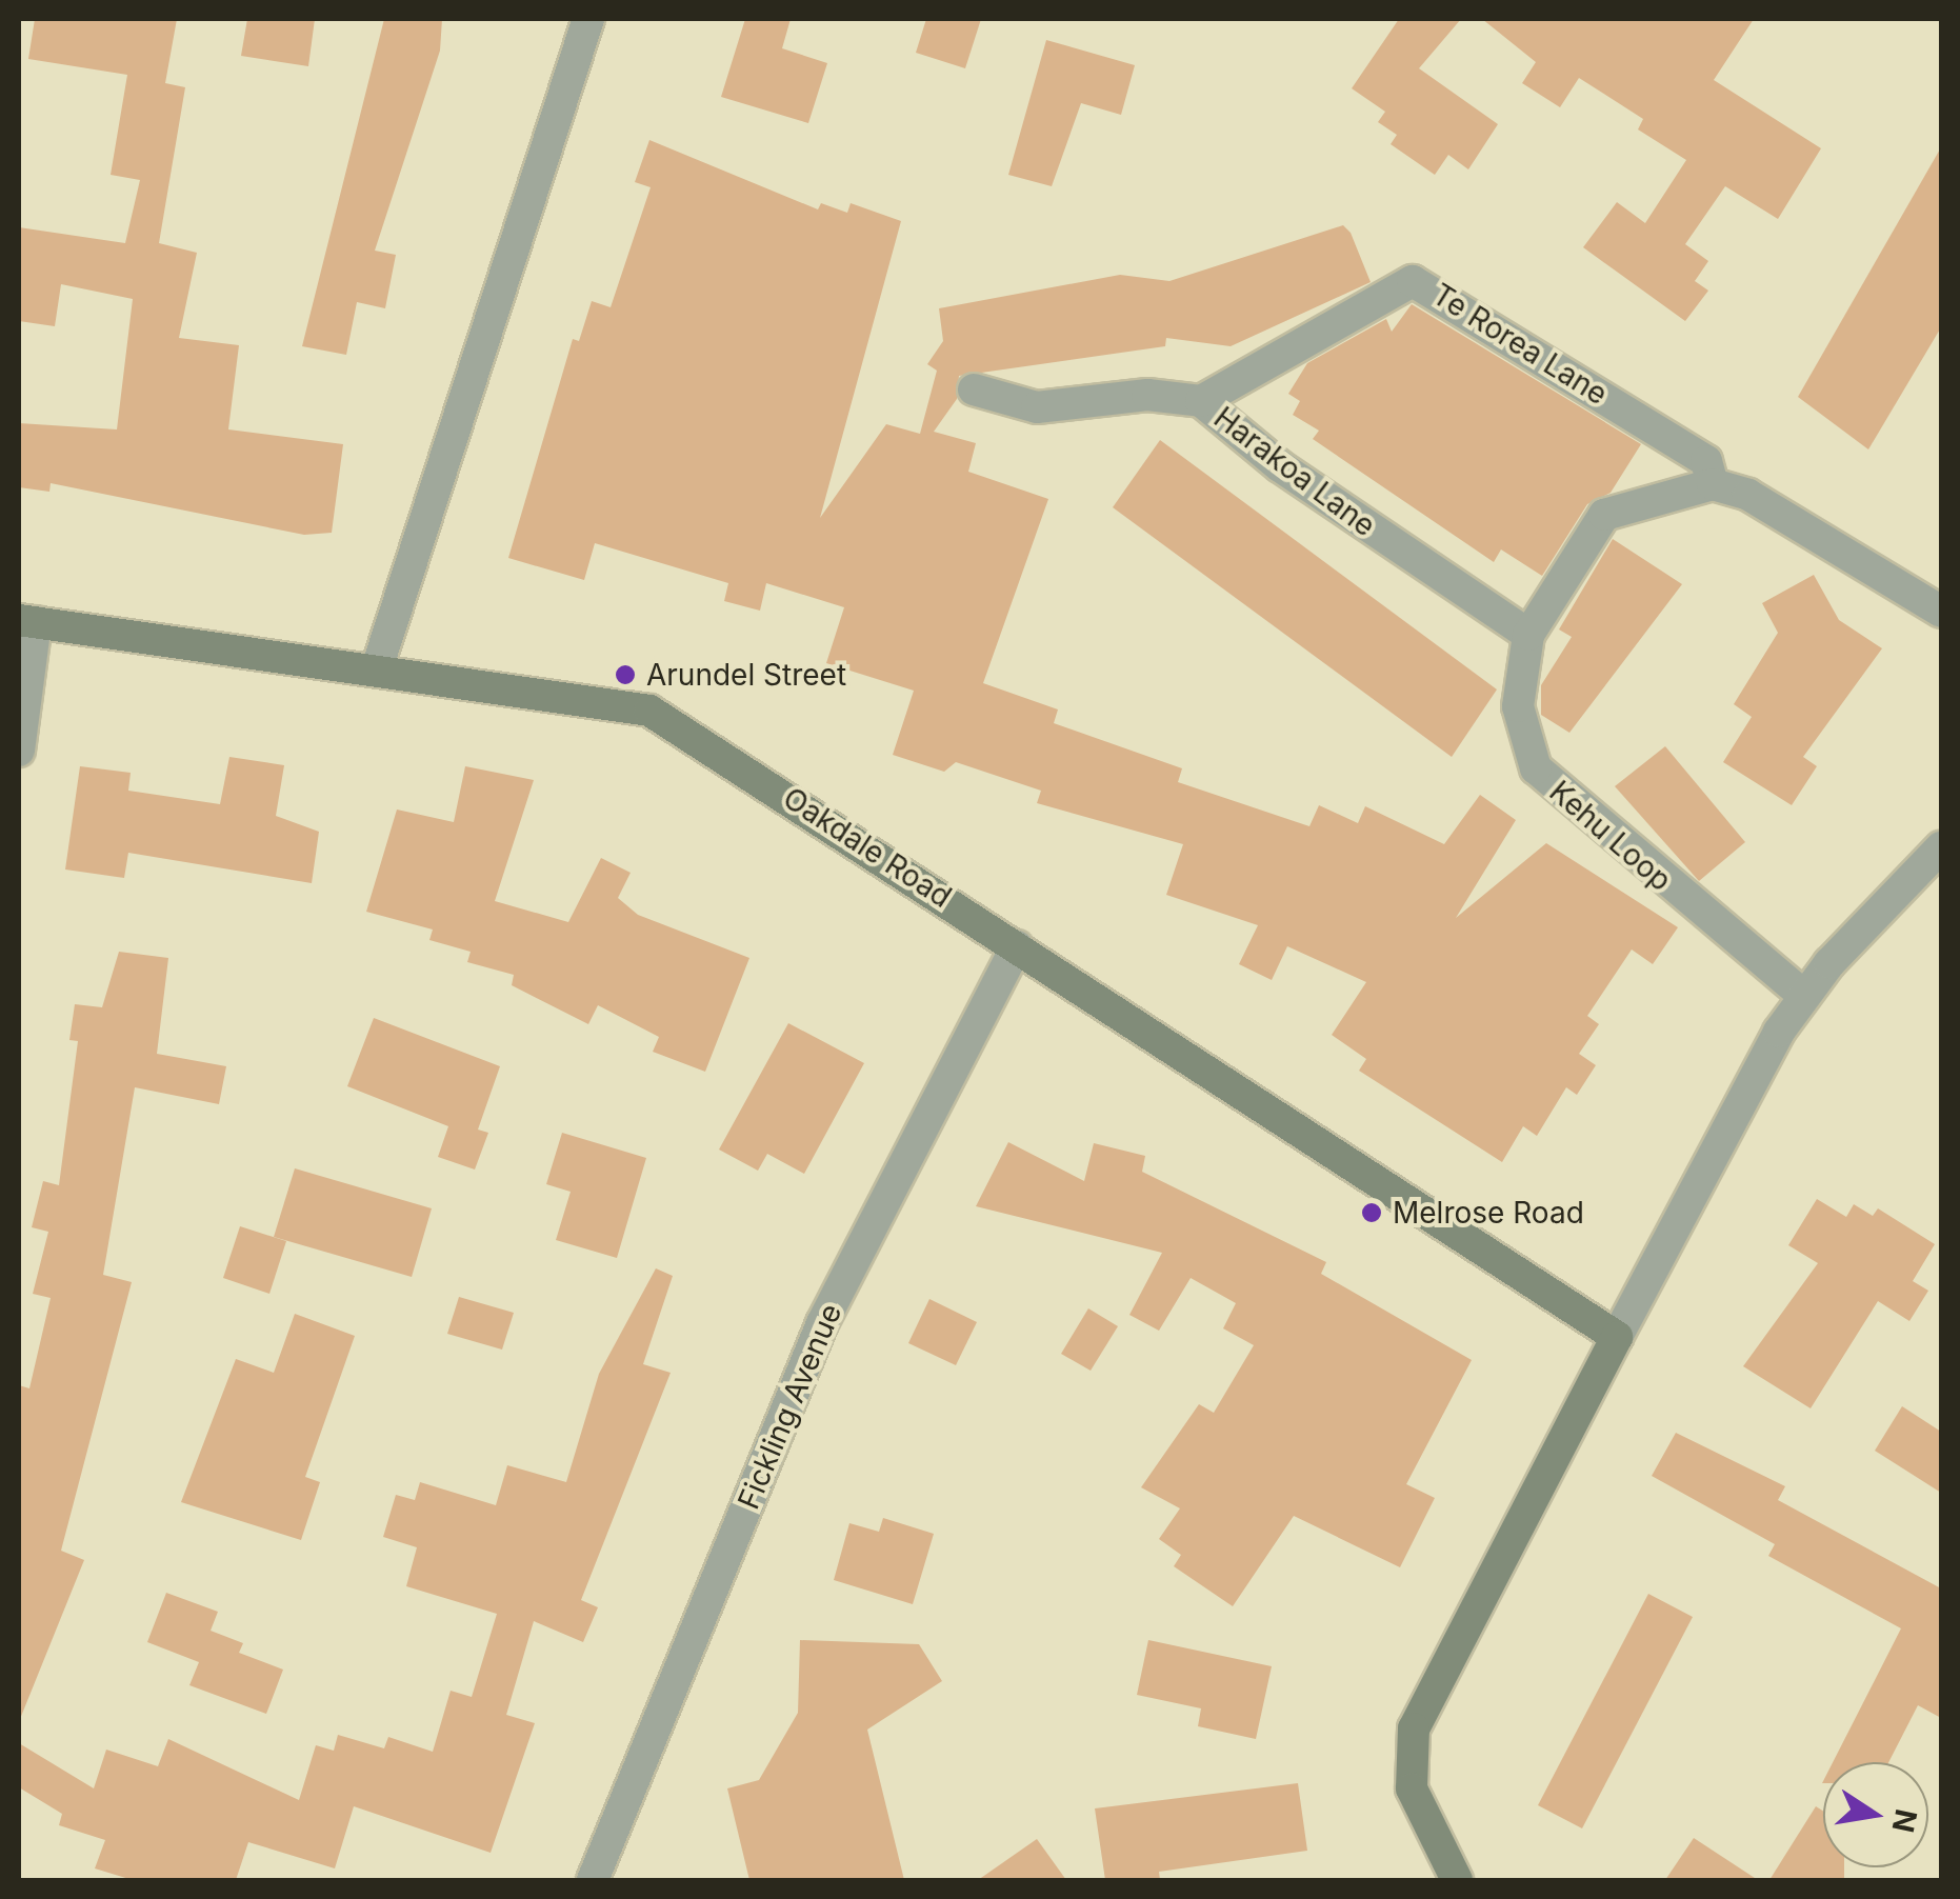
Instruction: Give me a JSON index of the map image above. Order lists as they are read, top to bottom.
{
  "streets": {
    "street": [
      "Te Rorea Lane",
      "Harakoa Lane",
      "Kehu Loop",
      "Oakdale Road",
      "Fickling Avenue"
    ]
  },
  "crossings": [
    ["Te Rorea Lane", "Harakoa Lane"],
    ["Te Rorea Lane", "Kehu Loop"],
    ["Harakoa Lane", "Kehu Loop"],
    ["Oakdale Road", "Fickling Avenue"]
  ],
  "places": ["Arundel Street", "Melrose Road"],
  "north": "right"
}
